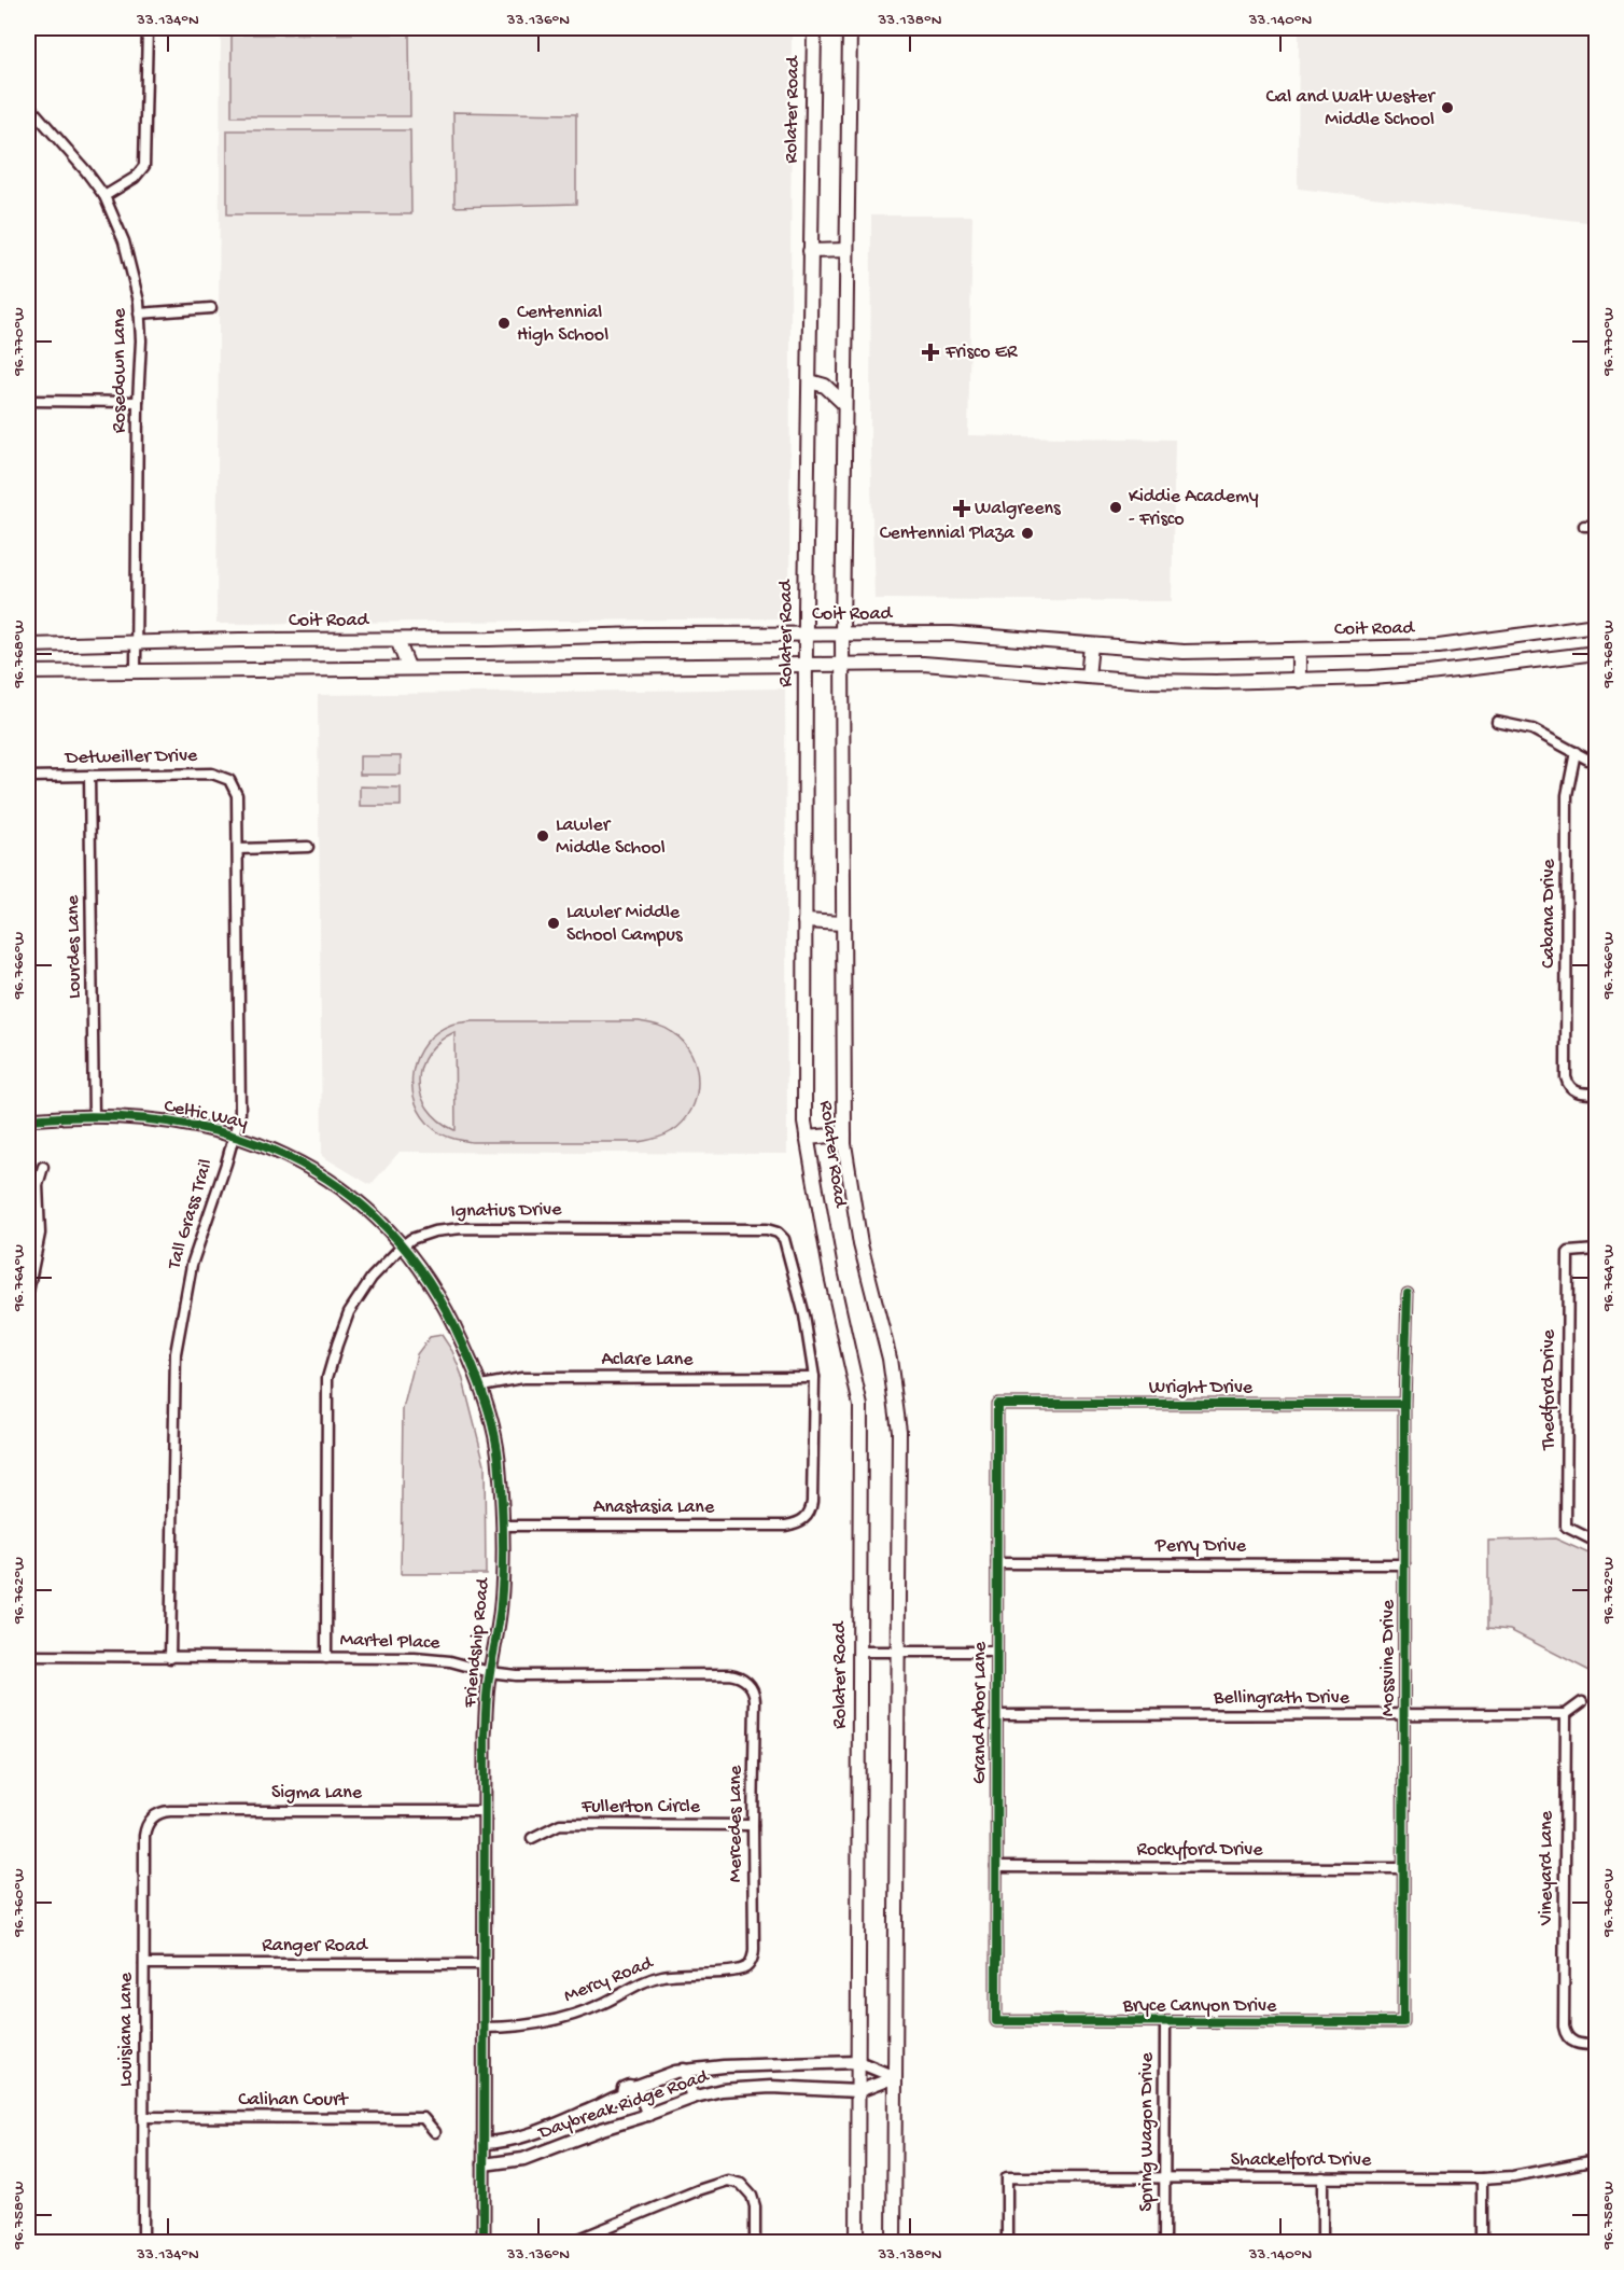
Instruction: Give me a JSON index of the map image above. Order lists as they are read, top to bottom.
{
  "streets": {
    "main road": ["Rolater Road", "Coit Road"],
    "street": [
      "Rosedown Lane",
      "Detweiller Drive",
      "Cabana Drive",
      "Lourdes Lane",
      "Celtic Way",
      "Ignatius Drive",
      "Tall Grass Trail",
      "Aclare Lane",
      "Wright Drive",
      "Thedford Drive",
      "Anastasia Lane",
      "Perry Drive",
      "Martel Place",
      "Friendship Road",
      "Mossvine Drive",
      "Bellingrath Drive",
      "Grand Arbor Lane",
      "Sigma Lane",
      "Fullerton Circle",
      "Mercedes Lane",
      "Rockyford Drive",
      "Vineyard Lane",
      "Ranger Road",
      "Mercy Road",
      "Bryce Canyon Drive",
      "Louisiana Lane",
      "Calihan Court",
      "Daybreak Ridge Road",
      "Spring Wagon Drive",
      "Shackelford Drive"
    ]
  },
  "crossings": [
    ["Rolater Road", "Coit Road"],
    ["Rolater Road", "Daybreak Ridge Road"],
    ["Rosedown Lane", "Coit Road"],
    ["Detweiller Drive", "Lourdes Lane"],
    ["Detweiller Drive", "Tall Grass Trail"],
    ["Lourdes Lane", "Celtic Way"],
    ["Celtic Way", "Tall Grass Trail"],
    ["Celtic Way", "Friendship Road"],
    ["Ignatius Drive", "Aclare Lane"],
    ["Ignatius Drive", "Anastasia Lane"],
    ["Ignatius Drive", "Martel Place"],
    ["Ignatius Drive", "Friendship Road"],
    ["Tall Grass Trail", "Martel Place"],
    ["Aclare Lane", "Anastasia Lane"],
    ["Aclare Lane", "Friendship Road"],
    ["Wright Drive", "Mossvine Drive"],
    ["Wright Drive", "Grand Arbor Lane"],
    ["Anastasia Lane", "Friendship Road"],
    ["Perry Drive", "Mossvine Drive"],
    ["Perry Drive", "Grand Arbor Lane"],
    ["Martel Place", "Friendship Road"],
    ["Martel Place", "Mercedes Lane"],
    ["Friendship Road", "Sigma Lane"],
    ["Friendship Road", "Ranger Road"],
    ["Friendship Road", "Mercy Road"],
    ["Friendship Road", "Daybreak Ridge Road"],
    ["Mossvine Drive", "Bellingrath Drive"],
    ["Mossvine Drive", "Rockyford Drive"],
    ["Mossvine Drive", "Bryce Canyon Drive"],
    ["Bellingrath Drive", "Grand Arbor Lane"],
    ["Bellingrath Drive", "Vineyard Lane"],
    ["Grand Arbor Lane", "Rockyford Drive"],
    ["Grand Arbor Lane", "Bryce Canyon Drive"],
    ["Sigma Lane", "Louisiana Lane"],
    ["Fullerton Circle", "Mercedes Lane"],
    ["Mercedes Lane", "Mercy Road"],
    ["Ranger Road", "Louisiana Lane"],
    ["Bryce Canyon Drive", "Spring Wagon Drive"],
    ["Louisiana Lane", "Calihan Court"],
    ["Spring Wagon Drive", "Shackelford Drive"]
  ],
  "places": {
    "other": [
      "Cal and Walt Wester Middle School",
      "Centennial High School",
      "Kiddie Academy - Frisco",
      "Centennial Plaza",
      "Lawler Middle School",
      "Lawler Middle School Campus"
    ],
    "health": ["Frisco ER", "Walgreens"]
  },
  "coordinates": [
    "33.134°N",
    "33.136°N",
    "33.138°N",
    "33.140°N",
    "96.770°W",
    "96.768°W",
    "96.766°W",
    "96.764°W",
    "96.762°W",
    "96.760°W",
    "96.758°W"
  ]
}
